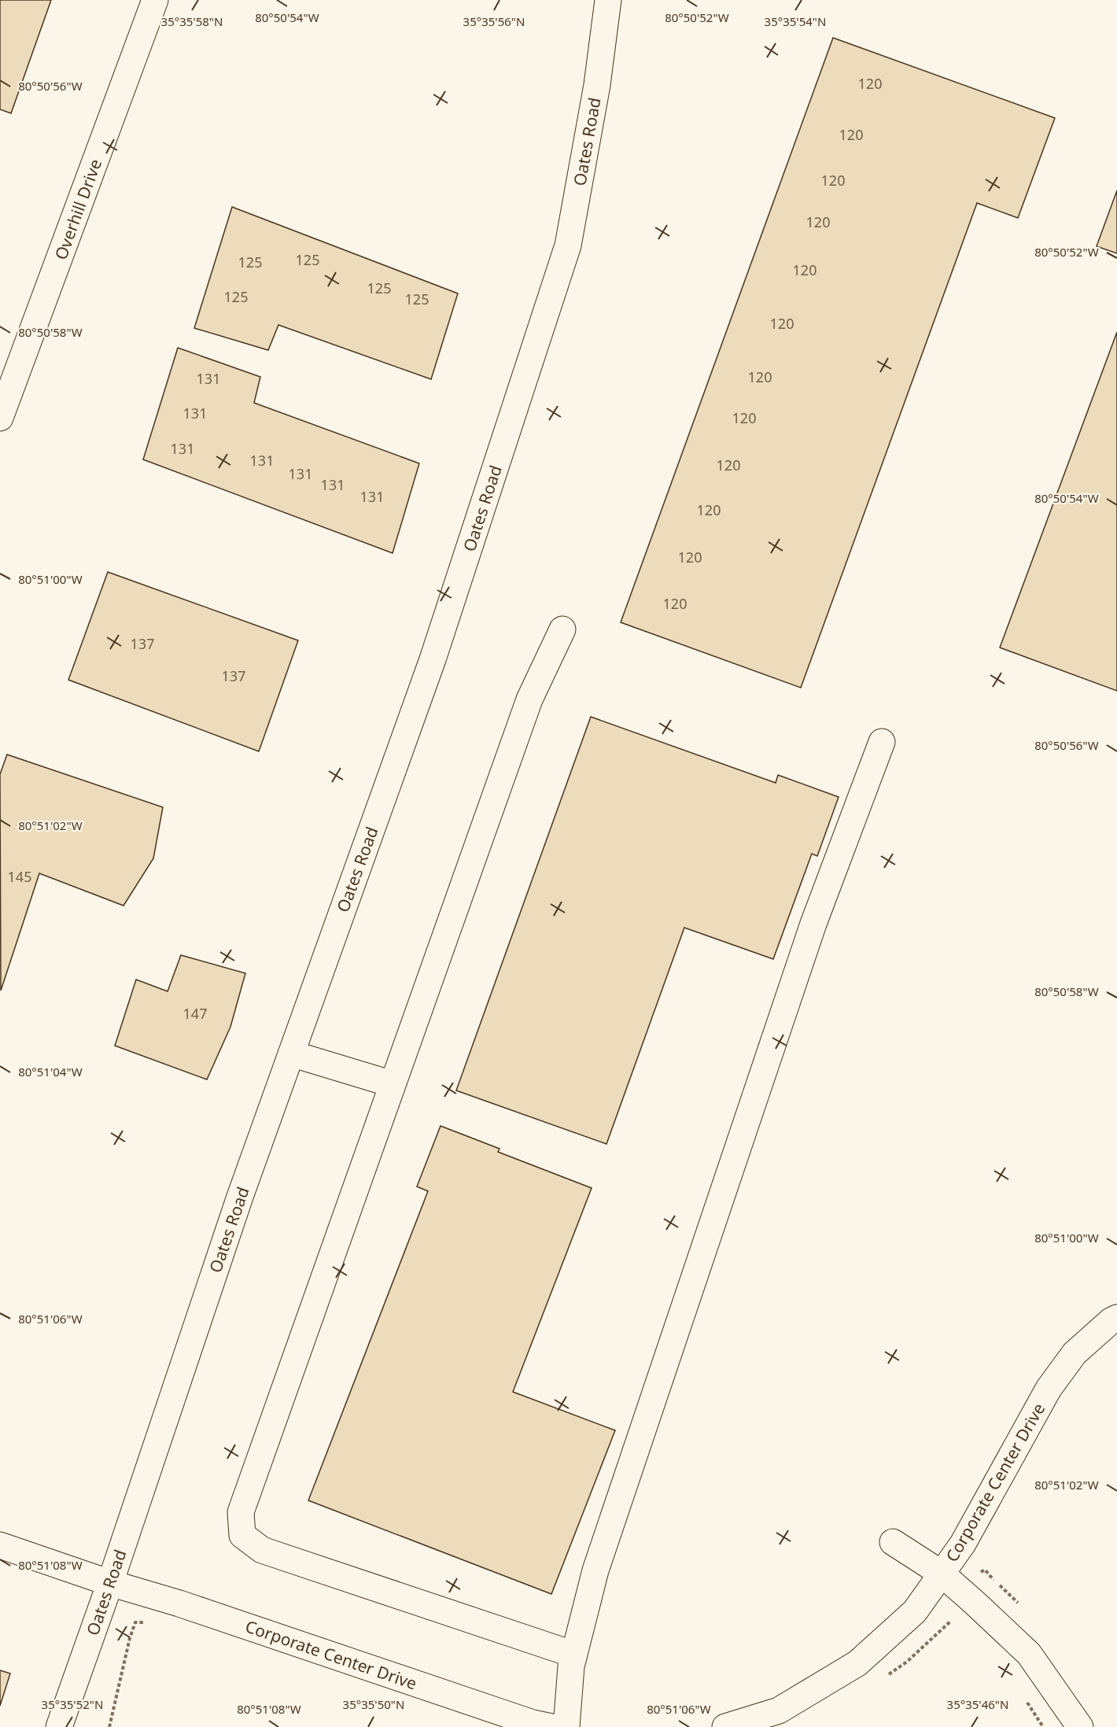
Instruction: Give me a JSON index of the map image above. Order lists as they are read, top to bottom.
{
  "streets": {
    "street": ["Oates Road", "Overhill Drive", "Corporate Center Drive"]
  },
  "crossings": [
    ["Oates Road", "Corporate Center Drive"]
  ],
  "house_numbers": [
    "120",
    "120",
    "120",
    "120",
    "125",
    "125",
    "120",
    "125",
    "125",
    "125",
    "120",
    "120",
    "131",
    "131",
    "120",
    "131",
    "131",
    "120",
    "131",
    "131",
    "131",
    "120",
    "120",
    "120",
    "137",
    "137",
    "145",
    "147"
  ],
  "coordinates": [
    "80°50'54\"W",
    "80°50'52\"W",
    "35°35'56\"N",
    "35°35'58\"N",
    "35°35'54\"N",
    "80°50'56\"W",
    "80°50'58\"W",
    "80°51'00\"W",
    "80°51'02\"W",
    "80°51'04\"W",
    "80°51'06\"W",
    "80°51'08\"W",
    "35°35'52\"N",
    "35°35'50\"N",
    "35°35'46\"N"
  ]
}
